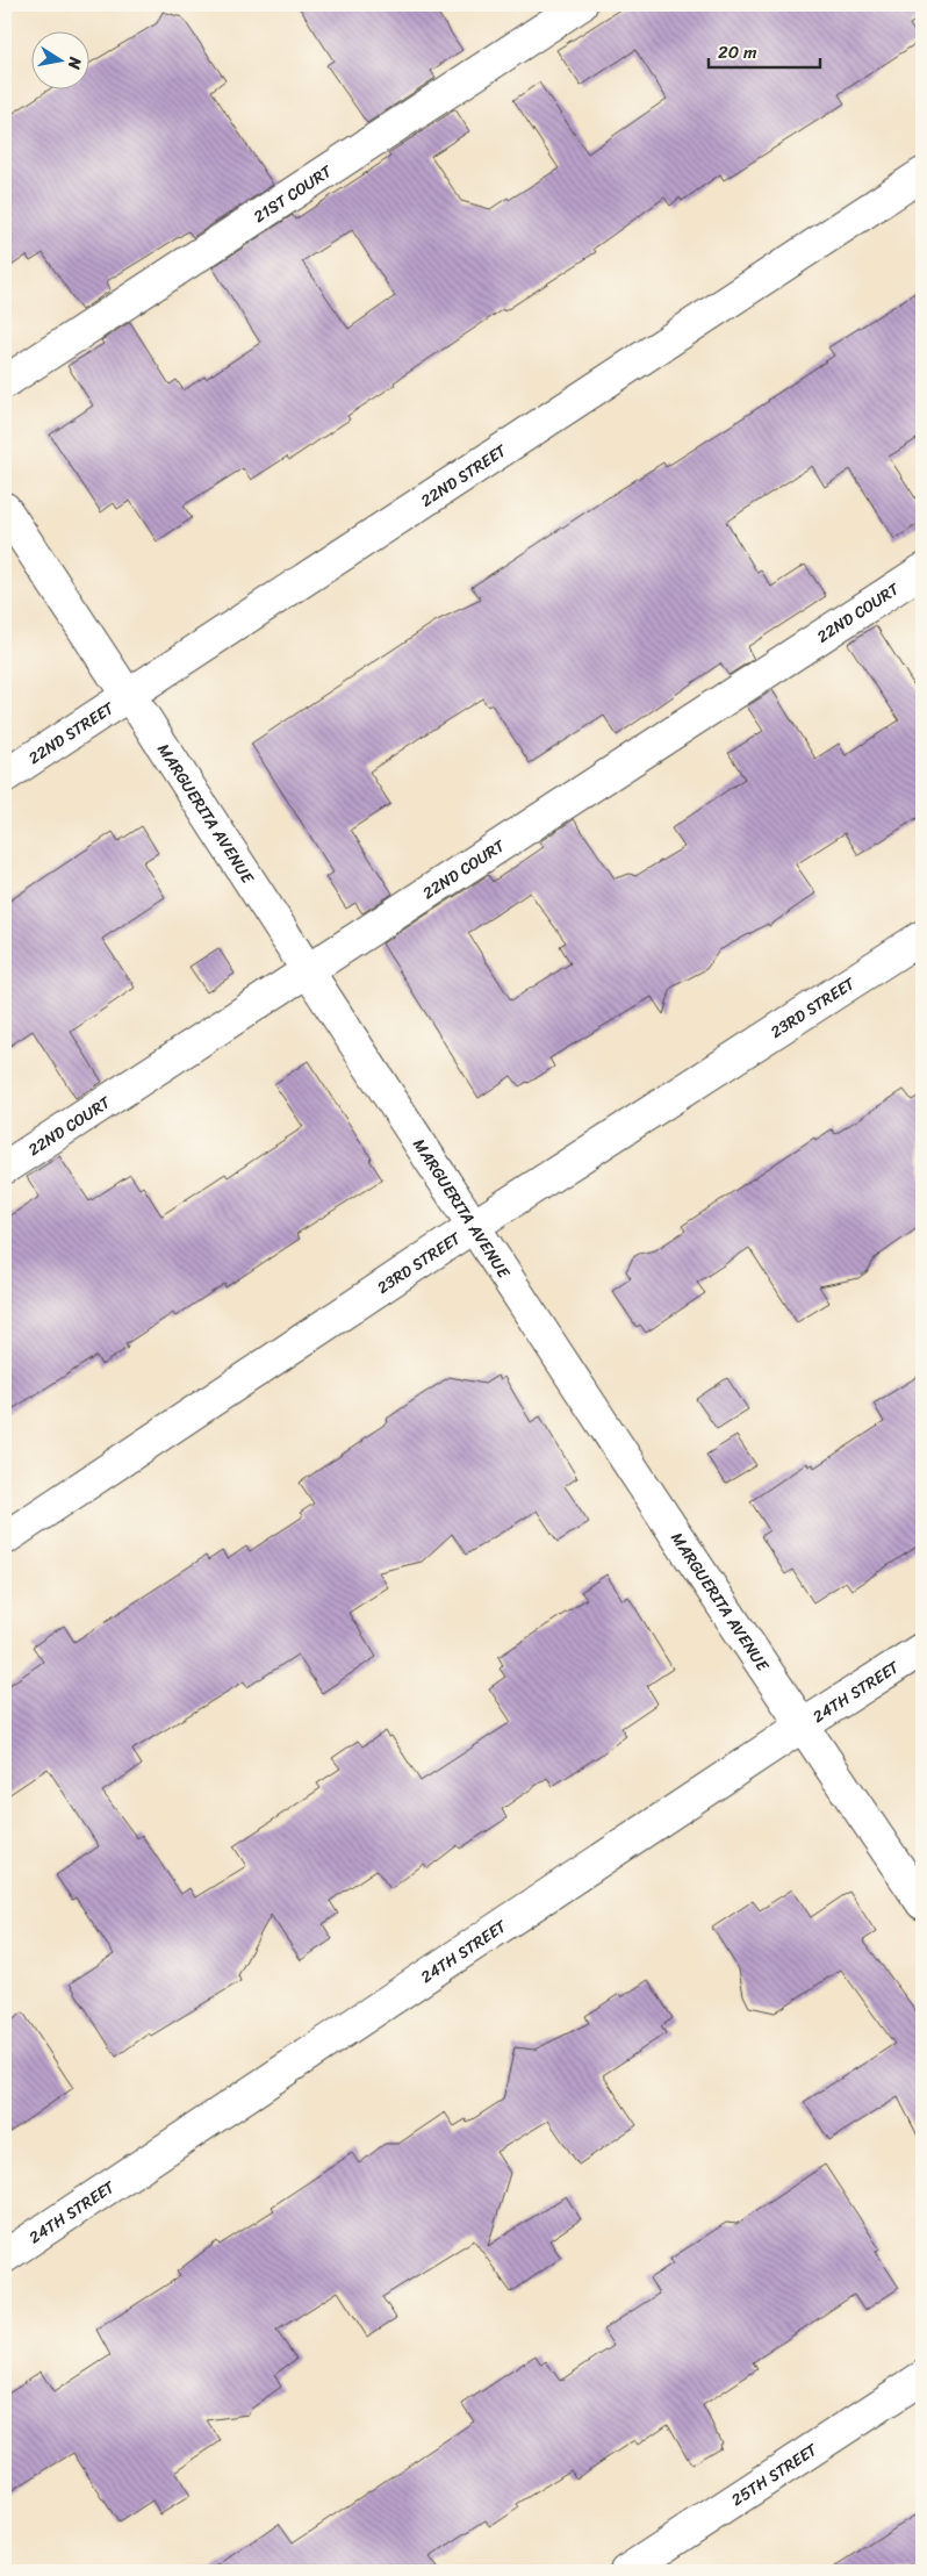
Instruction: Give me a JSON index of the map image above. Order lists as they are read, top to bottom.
{
  "streets": {
    "street": [
      "21ST COURT",
      "22ND STREET",
      "22ND COURT",
      "MARGUERITA AVENUE",
      "23RD STREET",
      "24TH STREET",
      "25TH STREET"
    ]
  },
  "crossings": [
    ["22ND STREET", "MARGUERITA AVENUE"],
    ["22ND COURT", "MARGUERITA AVENUE"],
    ["MARGUERITA AVENUE", "23RD STREET"],
    ["MARGUERITA AVENUE", "24TH STREET"]
  ],
  "scale_bar": "20 m",
  "north": "right"
}
